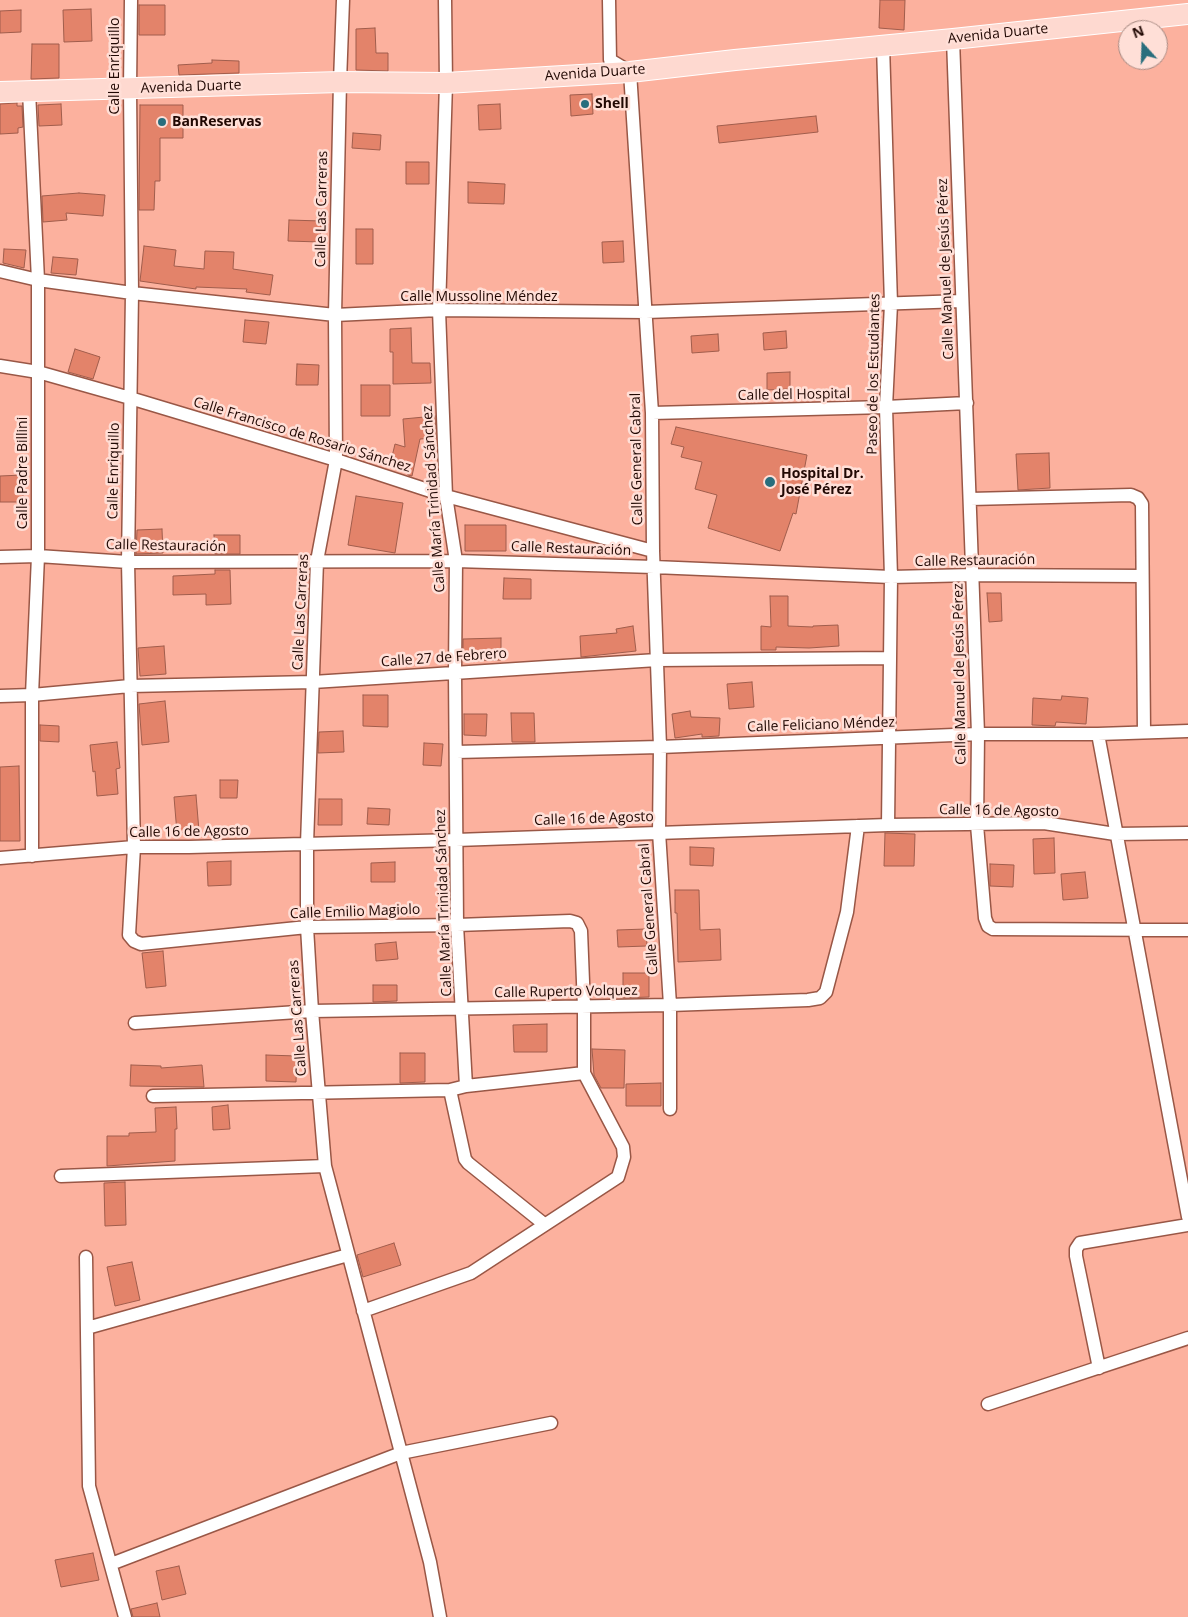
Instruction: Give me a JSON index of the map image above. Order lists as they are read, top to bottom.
{
  "streets": {
    "main road": ["Avenida Duarte"],
    "street": [
      "Calle Enriquillo",
      "Calle Las Carreras",
      "Calle Manuel de Jesús Pérez",
      "Calle Mussoline Méndez",
      "Paseo de los Estudiantes",
      "Calle del Hospital",
      "Calle Francisco de Rosario Sánchez",
      "Calle General Cabral",
      "Calle Padre Billini",
      "Calle María Trinidad Sánchez",
      "Calle Restauración",
      "Calle 27 de Febrero",
      "Calle Feliciano Méndez",
      "Calle 16 de Agosto",
      "Calle Emilio Magiolo",
      "Calle Ruperto Volquez"
    ]
  },
  "crossings": [
    ["Avenida Duarte", "Calle Enriquillo"],
    ["Avenida Duarte", "Calle Las Carreras"],
    ["Avenida Duarte", "Calle Manuel de Jesús Pérez"],
    ["Avenida Duarte", "Paseo de los Estudiantes"],
    ["Avenida Duarte", "Calle General Cabral"],
    ["Avenida Duarte", "Calle Padre Billini"],
    ["Avenida Duarte", "Calle María Trinidad Sánchez"],
    ["Calle Enriquillo", "Calle Mussoline Méndez"],
    ["Calle Enriquillo", "Calle Francisco de Rosario Sánchez"],
    ["Calle Enriquillo", "Calle Restauración"],
    ["Calle Enriquillo", "Calle 27 de Febrero"],
    ["Calle Enriquillo", "Calle 16 de Agosto"],
    ["Calle Enriquillo", "Calle Emilio Magiolo"],
    ["Calle Las Carreras", "Calle Mussoline Méndez"],
    ["Calle Las Carreras", "Calle Francisco de Rosario Sánchez"],
    ["Calle Las Carreras", "Calle Restauración"],
    ["Calle Las Carreras", "Calle 27 de Febrero"],
    ["Calle Las Carreras", "Calle 16 de Agosto"],
    ["Calle Las Carreras", "Calle Emilio Magiolo"],
    ["Calle Las Carreras", "Calle Ruperto Volquez"],
    ["Calle Manuel de Jesús Pérez", "Calle Mussoline Méndez"],
    ["Calle Manuel de Jesús Pérez", "Calle del Hospital"],
    ["Calle Manuel de Jesús Pérez", "Calle Restauración"],
    ["Calle Manuel de Jesús Pérez", "Calle Feliciano Méndez"],
    ["Calle Manuel de Jesús Pérez", "Calle 16 de Agosto"],
    ["Calle Mussoline Méndez", "Paseo de los Estudiantes"],
    ["Calle Mussoline Méndez", "Calle General Cabral"],
    ["Calle Mussoline Méndez", "Calle Padre Billini"],
    ["Calle Mussoline Méndez", "Calle María Trinidad Sánchez"],
    ["Paseo de los Estudiantes", "Calle del Hospital"],
    ["Paseo de los Estudiantes", "Calle Restauración"],
    ["Paseo de los Estudiantes", "Calle 27 de Febrero"],
    ["Paseo de los Estudiantes", "Calle Feliciano Méndez"],
    ["Paseo de los Estudiantes", "Calle 16 de Agosto"],
    ["Calle del Hospital", "Calle General Cabral"],
    ["Calle Francisco de Rosario Sánchez", "Calle General Cabral"],
    ["Calle Francisco de Rosario Sánchez", "Calle Padre Billini"],
    ["Calle Francisco de Rosario Sánchez", "Calle María Trinidad Sánchez"],
    ["Calle General Cabral", "Calle Restauración"],
    ["Calle General Cabral", "Calle 27 de Febrero"],
    ["Calle General Cabral", "Calle Feliciano Méndez"],
    ["Calle General Cabral", "Calle 16 de Agosto"],
    ["Calle General Cabral", "Calle Ruperto Volquez"],
    ["Calle Padre Billini", "Calle Restauración"],
    ["Calle Padre Billini", "Calle 27 de Febrero"],
    ["Calle Padre Billini", "Calle 16 de Agosto"],
    ["Calle María Trinidad Sánchez", "Calle Restauración"],
    ["Calle María Trinidad Sánchez", "Calle 27 de Febrero"],
    ["Calle María Trinidad Sánchez", "Calle Feliciano Méndez"],
    ["Calle María Trinidad Sánchez", "Calle 16 de Agosto"],
    ["Calle María Trinidad Sánchez", "Calle Emilio Magiolo"],
    ["Calle María Trinidad Sánchez", "Calle Ruperto Volquez"],
    ["Calle 16 de Agosto", "Calle Ruperto Volquez"],
    ["Calle Emilio Magiolo", "Calle Ruperto Volquez"]
  ],
  "places": ["Shell", "BanReservas", "Hospital Dr. José Pérez"],
  "north": "top"
}
